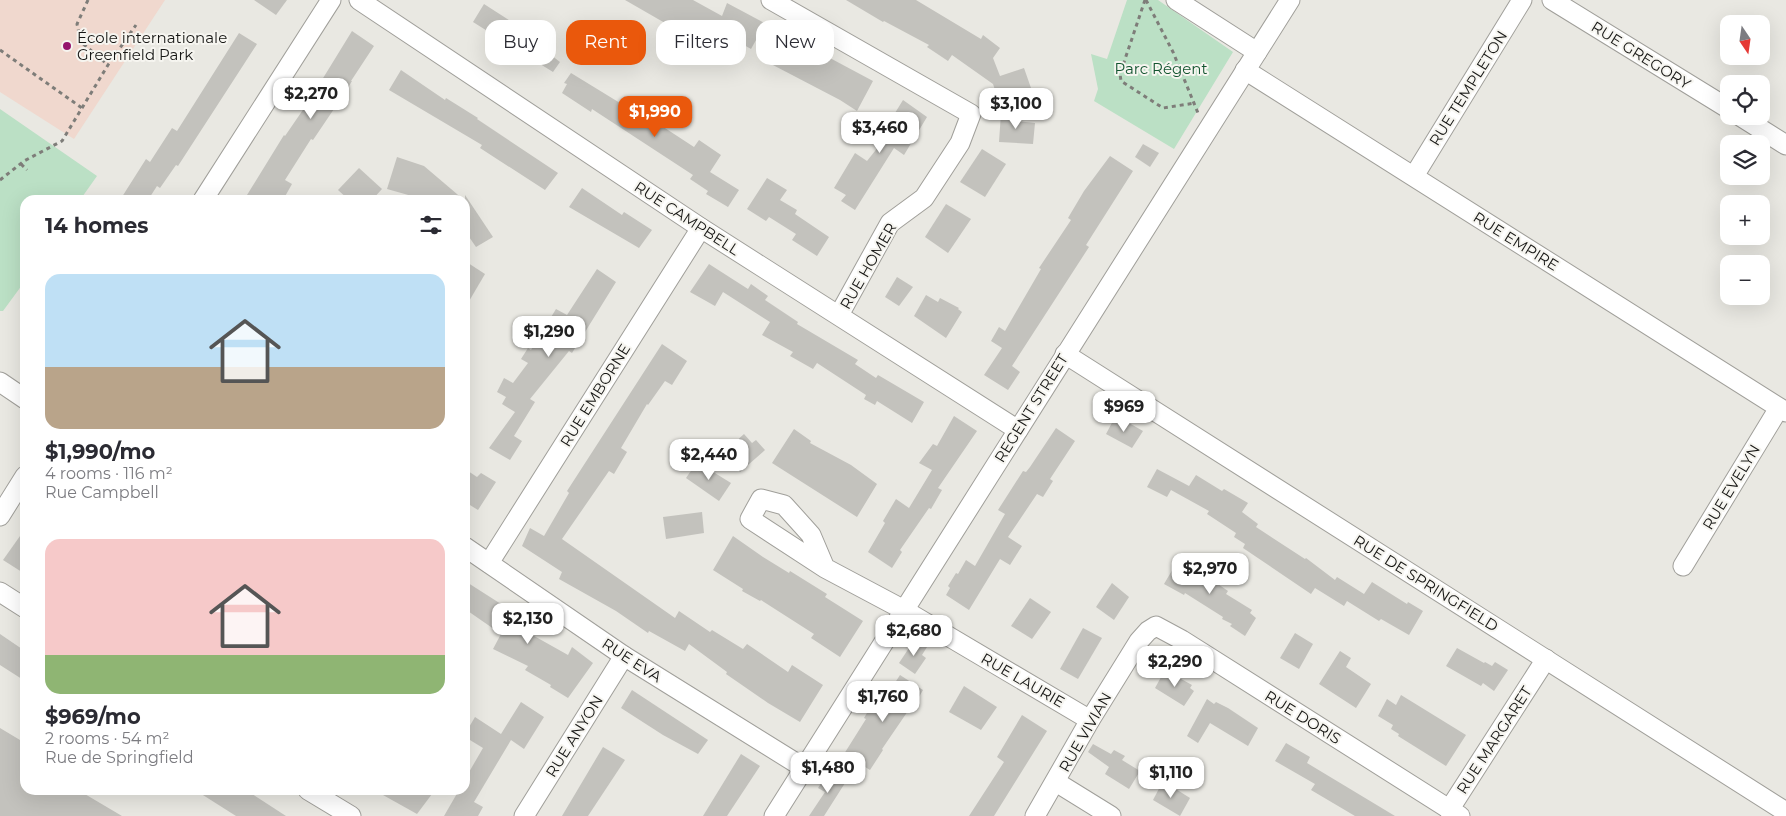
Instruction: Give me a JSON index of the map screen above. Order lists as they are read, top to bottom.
{
  "streets": {
    "street": [
      "RUE GREGORY",
      "RUE TEMPLETON",
      "RUE CAMPBELL",
      "RUE EMPIRE",
      "RUE HOMER",
      "RUE EMBORNE",
      "REGENT STREET",
      "RUE EVELYN",
      "RUE DE SPRINGFIELD",
      "RUE EVA",
      "RUE LAURIE",
      "RUE DORIS",
      "RUE VIVIAN",
      "RUE ANYON",
      "RUE MARGARET"
    ]
  },
  "crossings": [
    ["RUE TEMPLETON", "RUE EMPIRE"],
    ["RUE CAMPBELL", "RUE HOMER"],
    ["RUE CAMPBELL", "RUE EMBORNE"],
    ["RUE CAMPBELL", "REGENT STREET"],
    ["RUE EMPIRE", "REGENT STREET"],
    ["RUE EMPIRE", "RUE EVELYN"],
    ["RUE EMBORNE", "RUE EVA"],
    ["REGENT STREET", "RUE DE SPRINGFIELD"],
    ["REGENT STREET", "RUE EVA"],
    ["REGENT STREET", "RUE LAURIE"],
    ["RUE DE SPRINGFIELD", "RUE MARGARET"],
    ["RUE EVA", "RUE ANYON"],
    ["RUE LAURIE", "RUE VIVIAN"],
    ["RUE DORIS", "RUE VIVIAN"],
    ["RUE DORIS", "RUE MARGARET"]
  ],
  "parks": ["Parc Régent"],
  "places": ["École internationale Greenfield Park"],
  "north": "bottom",
  "page": {
    "map_buttons": ["+", "−"],
    "chip": [
      "Buy",
      "Rent",
      "Filters",
      "New"
    ],
    "price": [
      "$2,270",
      "$3,100",
      "$1,990",
      "$3,460",
      "$1,290",
      "$969",
      "$2,440",
      "$2,970",
      "$2,130",
      "$2,680",
      "$2,290",
      "$1,760",
      "$1,480",
      "$1,110"
    ],
    "heading": "14 homes",
    "list": [
      {
        "name": "$1,990/mo",
        "note": "4 rooms · 116 m² · Rue Campbell"
      },
      {
        "name": "$969/mo",
        "note": "2 rooms · 54 m² · Rue de Springfield"
      }
    ]
  }
}
